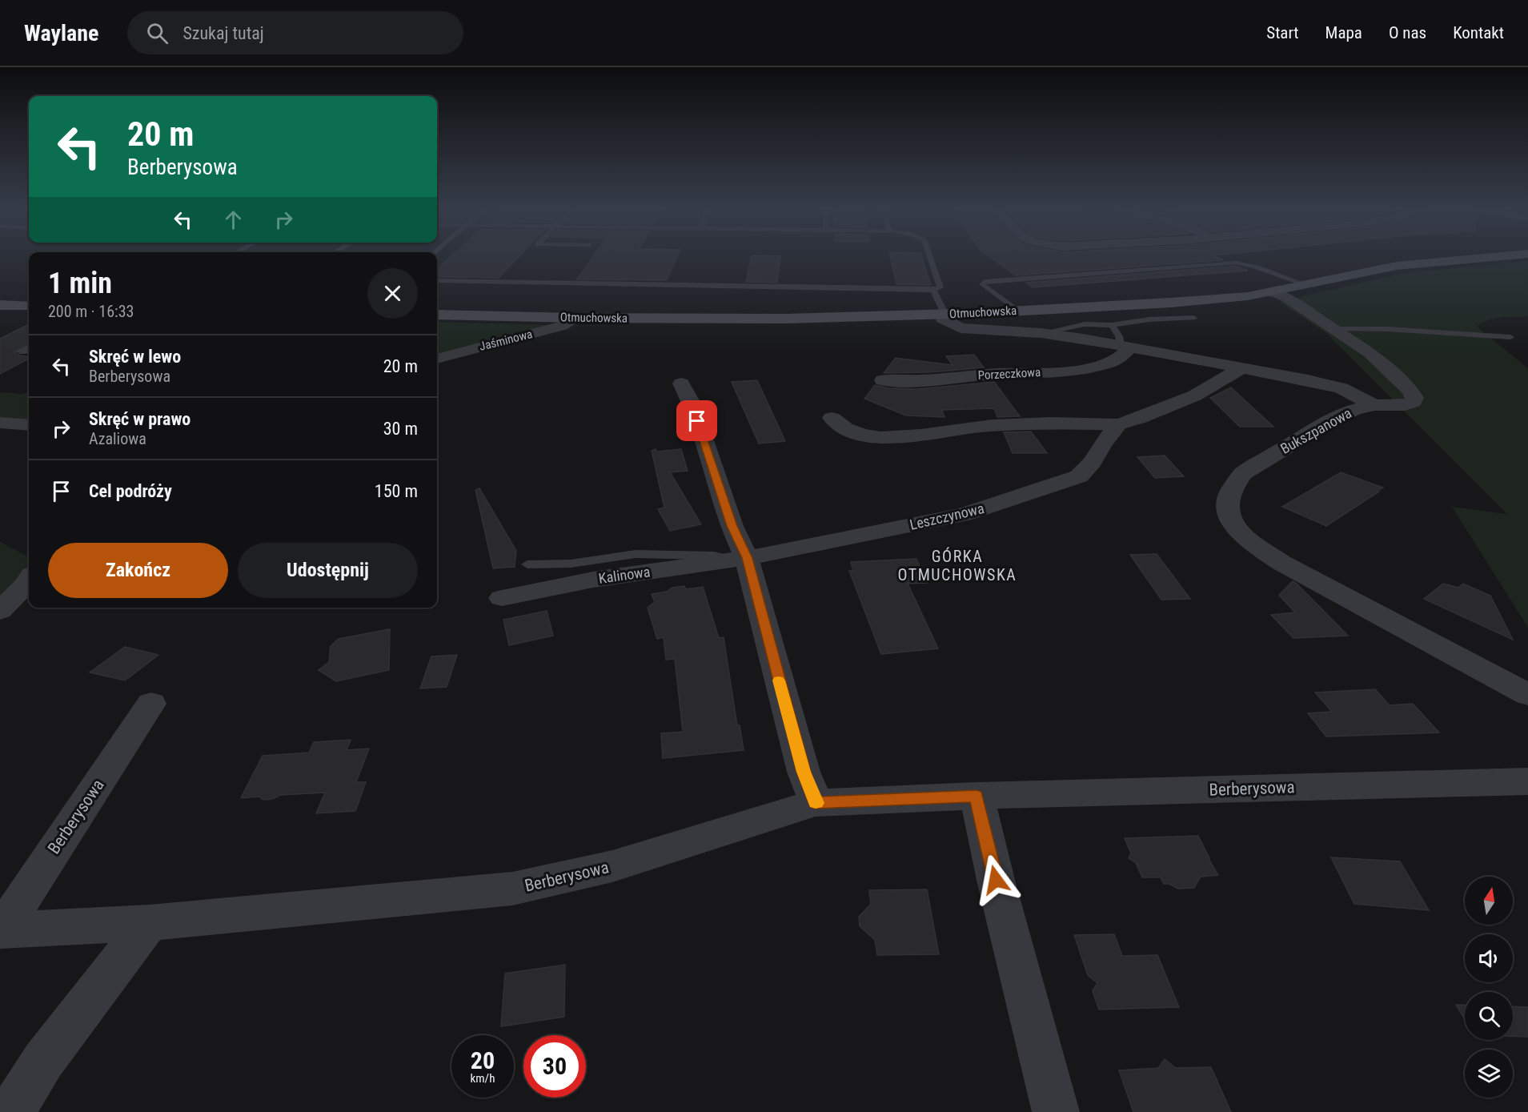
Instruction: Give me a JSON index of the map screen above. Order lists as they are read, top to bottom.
{
  "streets": {
    "main road": ["Otmuchowska"],
    "street": [
      "Jaśminowa",
      "Porzeczkowa",
      "Bukszpanowa",
      "Leszczynowa",
      "Kalinowa",
      "Berberysowa"
    ]
  },
  "crossings": [
    ["Otmuchowska", "Jaśminowa"],
    ["Otmuchowska", "Bukszpanowa"],
    ["Porzeczkowa", "Bukszpanowa"],
    ["Leszczynowa", "Kalinowa"]
  ],
  "districts": ["GÓRKA OTMUCHOWSKA"],
  "north": "top",
  "page": {
    "header": "Waylane",
    "search": "Szukaj tutaj",
    "nav": [
      "Start",
      "Mapa",
      "O nas",
      "Kontakt"
    ],
    "turn": ["20 m", "Berberysowa"],
    "heading": ["1 min", "200 m · 16:33"],
    "list": [
      {
        "name": "Skręć w lewo",
        "note": "Berberysowa",
        "value": "20 m"
      },
      {
        "name": "Skręć w prawo",
        "note": "Azaliowa",
        "value": "30 m"
      },
      {
        "name": "Cel podróży",
        "value": "150 m"
      }
    ],
    "buttons": ["Zakończ", "Udostępnij"],
    "speed": "20 km/h",
    "limit": "30"
  }
}
